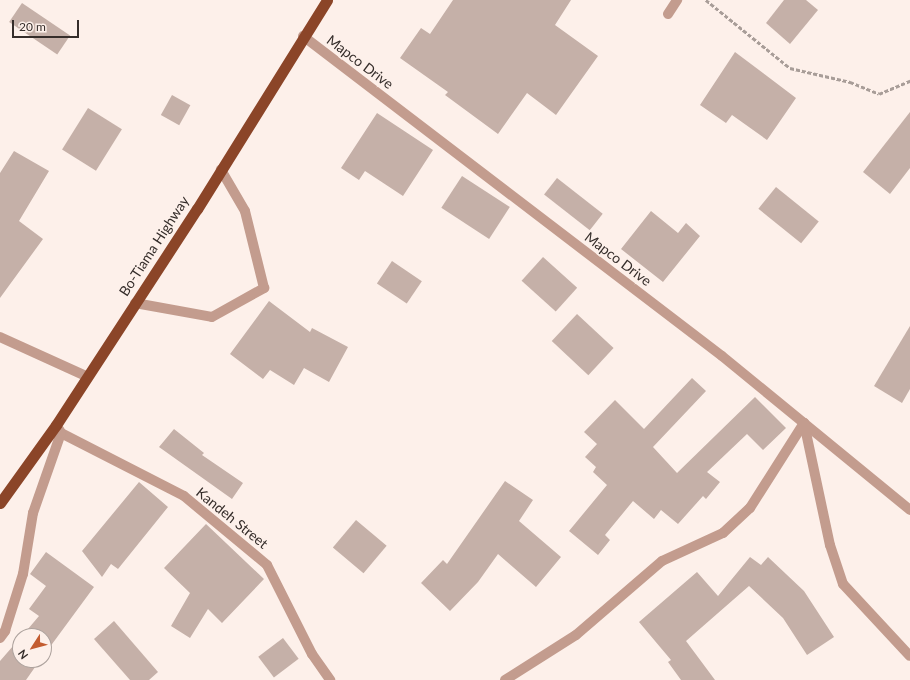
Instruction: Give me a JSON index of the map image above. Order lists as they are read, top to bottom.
{
  "streets": {
    "highway": ["Bo-Tiama Highway"],
    "street": ["Mapco Drive", "Kandeh Street"]
  },
  "crossings": [
    ["Mapco Drive", "Bo-Tiama Highway"],
    ["Bo-Tiama Highway", "Kandeh Street"]
  ],
  "scale_bar": "20 m",
  "north": "bottom left"
}
